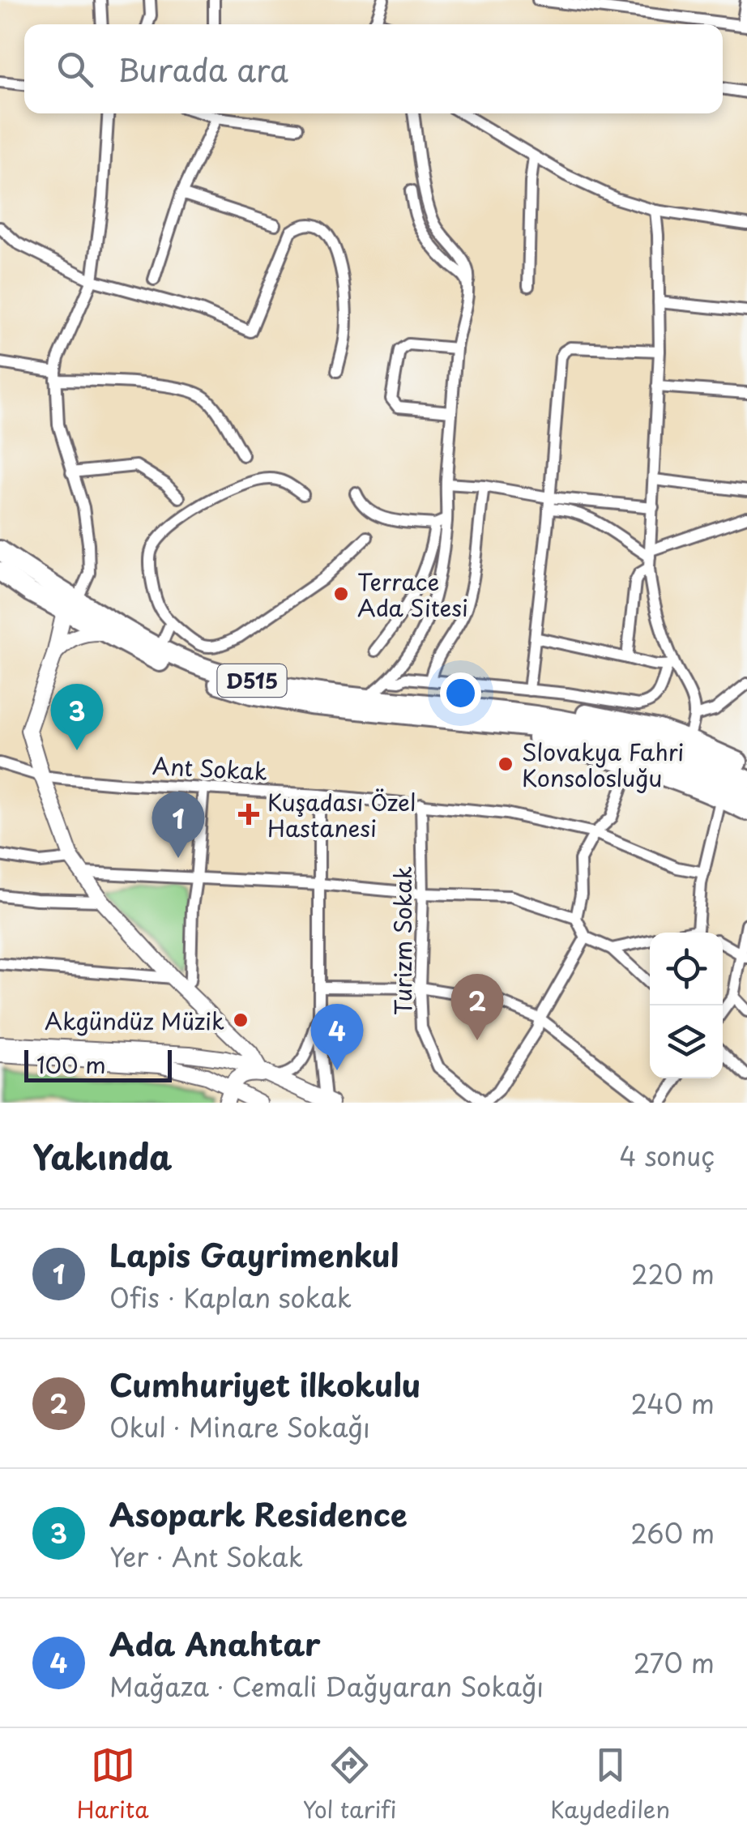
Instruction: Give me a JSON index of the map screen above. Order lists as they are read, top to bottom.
{
  "streets": {
    "highway": ["D515"],
    "street": ["Ant Sokak", "Turizm Sokak"]
  },
  "crossings": [
    ["Ant Sokak", "Turizm Sokak"]
  ],
  "places": {
    "other": ["Terrace Ada Sitesi", "Slovakya Fahri Konsolosluğu", "Akgündüz Müzik"],
    "health": ["Kuşadası Özel Hastanesi"]
  },
  "scale_bar": "100 m",
  "page": {
    "search": "Burada ara",
    "pins": [
      "3",
      "1",
      "2",
      "4"
    ],
    "scale": "100 m",
    "heading": ["Yakında", "4 sonuç"],
    "list": [
      {
        "mark": "1",
        "name": "Lapis Gayrimenkul",
        "note": "Ofis · Kaplan sokak",
        "value": "220 m"
      },
      {
        "mark": "2",
        "name": "Cumhuriyet ilkokulu",
        "note": "Okul · Minare Sokağı",
        "value": "240 m"
      },
      {
        "mark": "3",
        "name": "Asopark Residence",
        "note": "Yer · Ant Sokak",
        "value": "260 m"
      },
      {
        "mark": "4",
        "name": "Ada Anahtar",
        "note": "Mağaza · Cemali Dağyaran Sokağı",
        "value": "270 m"
      }
    ],
    "nav": ["Harita", "Yol tarifi", "Kaydedilen"]
  }
}
